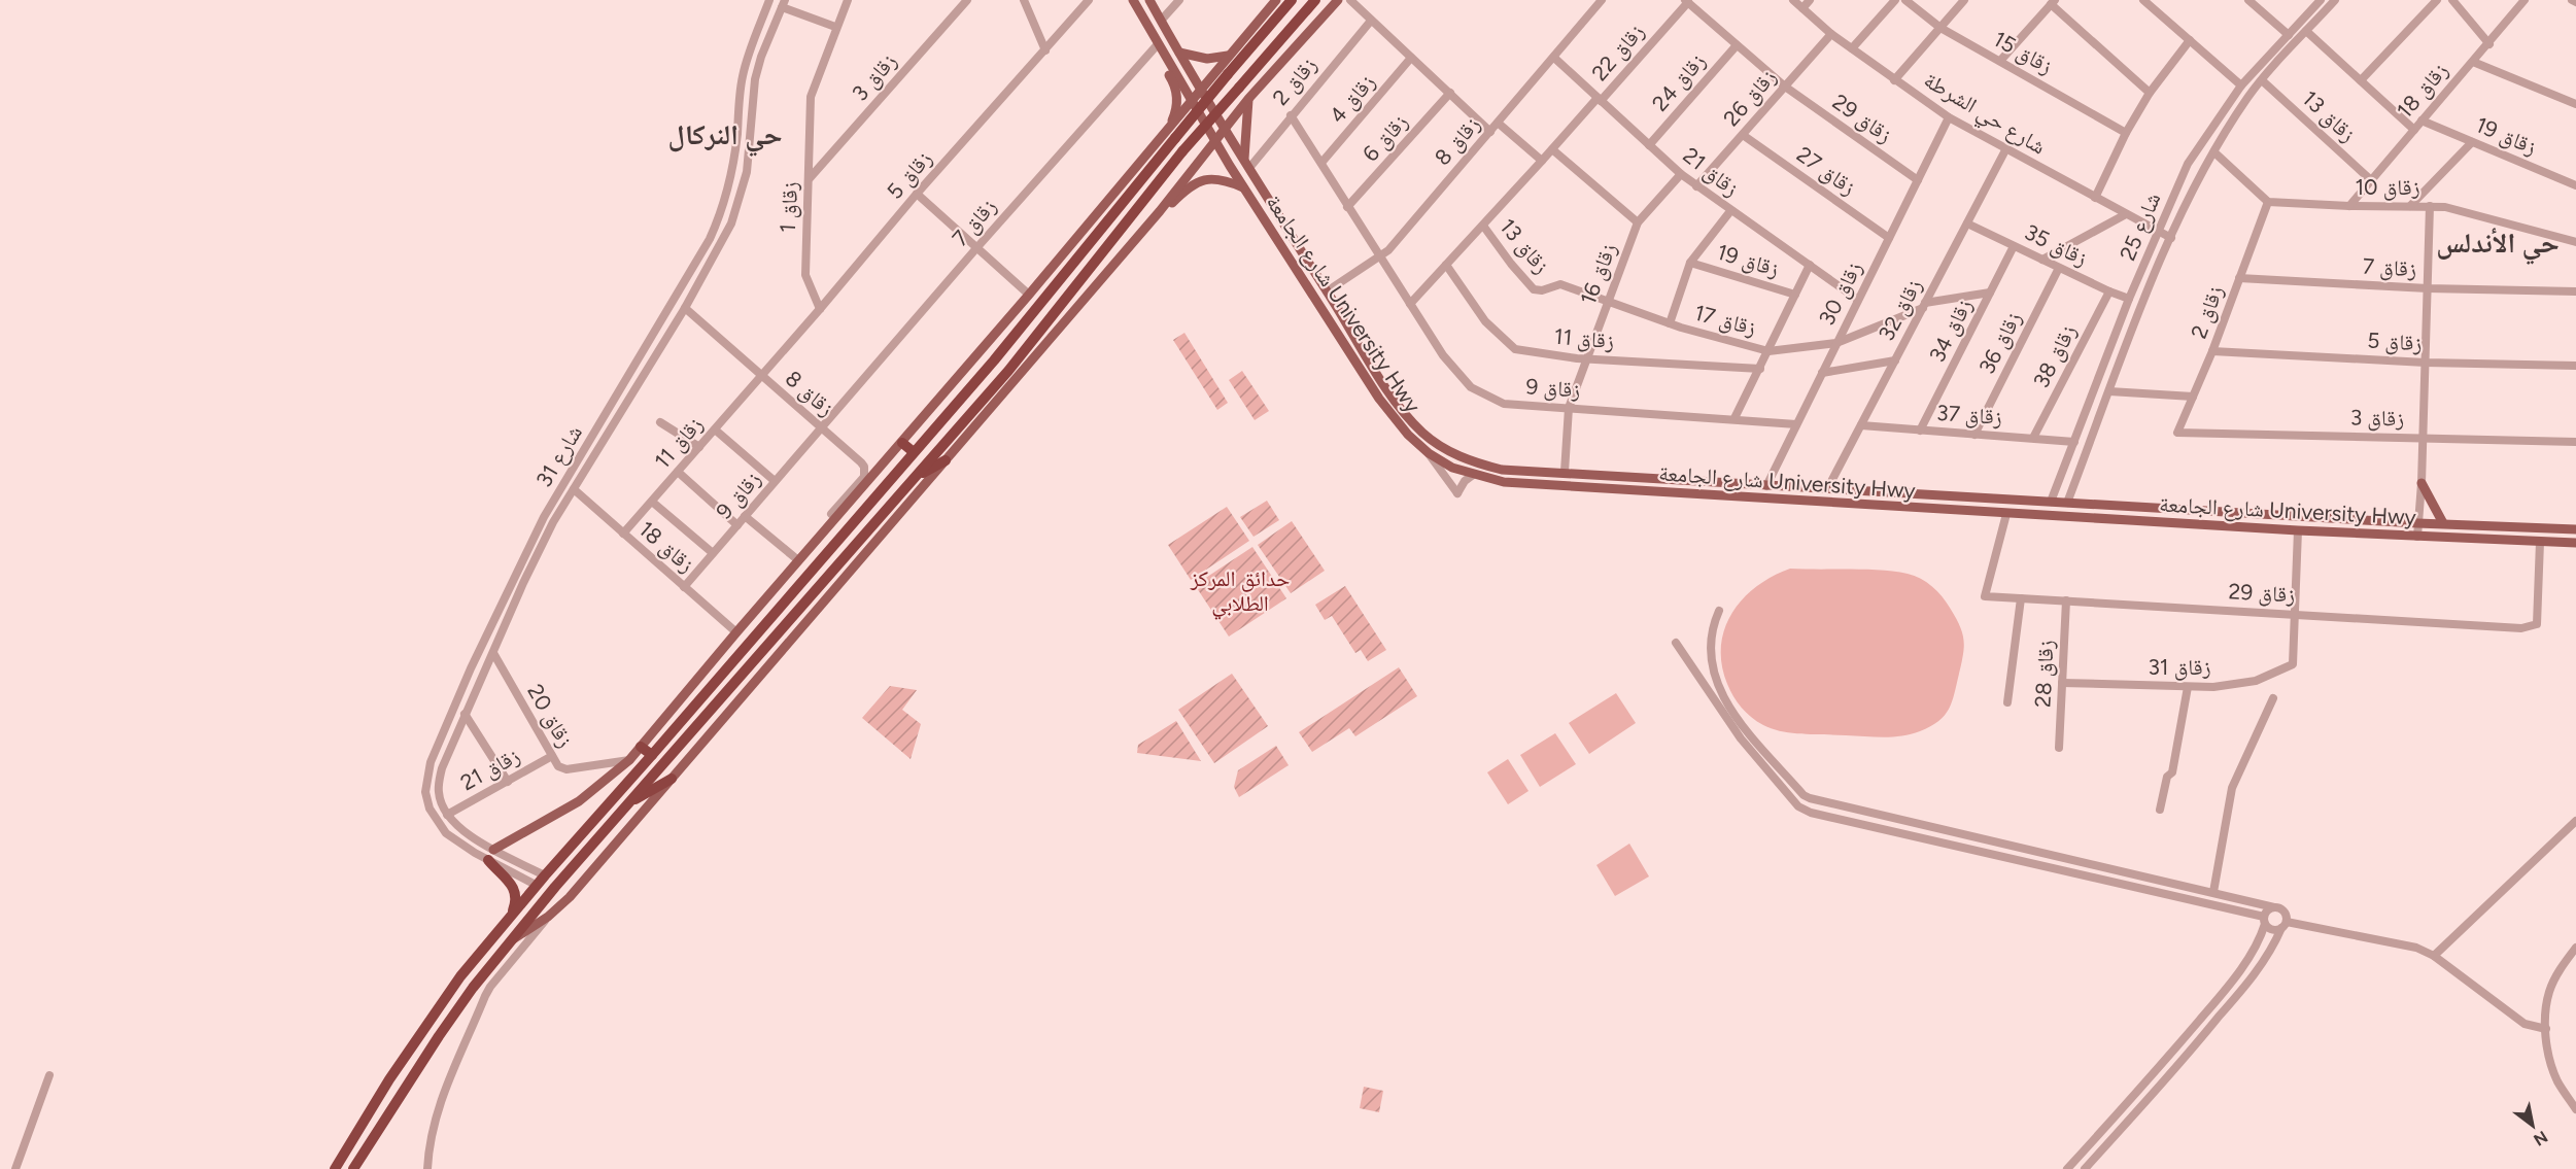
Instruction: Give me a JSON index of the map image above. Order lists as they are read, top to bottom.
{
  "streets": {
    "main road": ["شارع الجامعة University Hwy"],
    "street": [
      "زقاق 22",
      "زقاق 15",
      "زقاق 3",
      "زقاق 2",
      "زقاق 24",
      "زقاق 18",
      "زقاق 26",
      "زقاق 4",
      "شارع حي الشرطة",
      "زقاق 13",
      "زقاق 29",
      "زقاق 19",
      "زقاق 6",
      "زقاق 8",
      "زقاق 27",
      "زقاق 21",
      "زقاق 5",
      "زقاق 10",
      "زقاق 1",
      "زقاق 7",
      "شارع 25",
      "زقاق 35",
      "زقاق 16",
      "زقاق 30",
      "زقاق 32",
      "زقاق 17",
      "زقاق 34",
      "زقاق 11",
      "زقاق 36",
      "زقاق 38",
      "زقاق 9",
      "زقاق 37",
      "شارع 31",
      "زقاق 31",
      "زقاق 28",
      "زقاق 20"
    ]
  },
  "crossings": [
    ["زقاق 22", "زقاق 13"],
    ["زقاق 22", "زقاق 29"],
    ["زقاق 22", "زقاق 21"],
    ["زقاق 22", "زقاق 11"],
    ["زقاق 22", "زقاق 9"],
    ["زقاق 3", "زقاق 2"],
    ["زقاق 3", "زقاق 1"],
    ["زقاق 2", "زقاق 5"],
    ["زقاق 2", "زقاق 10"],
    ["زقاق 2", "زقاق 7"],
    ["زقاق 2", "شارع الجامعة University Hwy"],
    ["زقاق 24", "زقاق 29"],
    ["زقاق 24", "زقاق 21"],
    ["زقاق 18", "زقاق 13"],
    ["زقاق 18", "زقاق 19"],
    ["زقاق 18", "زقاق 10"],
    ["زقاق 18", "زقاق 11"],
    ["زقاق 18", "زقاق 9"],
    ["زقاق 18", "شارع 31"],
    ["زقاق 26", "شارع حي الشرطة"],
    ["زقاق 26", "زقاق 29"],
    ["زقاق 26", "زقاق 27"],
    ["زقاق 26", "زقاق 21"],
    ["شارع حي الشرطة", "شارع 25"],
    ["شارع حي الشرطة", "زقاق 30"],
    ["شارع حي الشرطة", "زقاق 32"],
    ["زقاق 13", "شارع 25"],
    ["زقاق 13", "زقاق 16"],
    ["زقاق 13", "زقاق 17"],
    ["زقاق 29", "زقاق 30"],
    ["زقاق 29", "شارع الجامعة University Hwy"],
    ["زقاق 29", "زقاق 31"],
    ["زقاق 29", "زقاق 28"],
    ["زقاق 8", "زقاق 21"],
    ["زقاق 8", "زقاق 5"],
    ["زقاق 8", "زقاق 7"],
    ["زقاق 8", "شارع الجامعة University Hwy"],
    ["زقاق 8", "زقاق 11"],
    ["زقاق 8", "زقاق 9"],
    ["زقاق 8", "شارع 31"],
    ["زقاق 27", "زقاق 30"],
    ["زقاق 21", "زقاق 16"],
    ["زقاق 21", "زقاق 30"],
    ["زقاق 21", "شارع 31"],
    ["زقاق 21", "زقاق 20"],
    ["زقاق 5", "زقاق 1"],
    ["زقاق 5", "زقاق 11"],
    ["زقاق 7", "شارع الجامعة University Hwy"],
    ["زقاق 7", "زقاق 9"],
    ["شارع 25", "زقاق 35"],
    ["شارع 25", "شارع الجامعة University Hwy"],
    ["شارع 25", "زقاق 37"],
    ["زقاق 35", "زقاق 32"],
    ["زقاق 35", "زقاق 34"],
    ["زقاق 35", "زقاق 36"],
    ["زقاق 35", "زقاق 38"],
    ["زقاق 16", "شارع الجامعة University Hwy"],
    ["زقاق 16", "زقاق 17"],
    ["زقاق 16", "زقاق 11"],
    ["زقاق 16", "زقاق 9"],
    ["زقاق 30", "شارع الجامعة University Hwy"],
    ["زقاق 30", "زقاق 17"],
    ["زقاق 30", "زقاق 9"],
    ["شارع الجامعة University Hwy", "زقاق 32"],
    ["زقاق 32", "زقاق 17"],
    ["زقاق 32", "زقاق 37"],
    ["زقاق 17", "زقاق 34"],
    ["زقاق 34", "زقاق 37"],
    ["زقاق 36", "زقاق 37"],
    ["زقاق 38", "زقاق 37"],
    ["شارع 31", "زقاق 20"],
    ["زقاق 31", "زقاق 28"]
  ],
  "districts": ["حي النركال", "حي الأندلس"],
  "parks": ["حدائق المركز الطلابي"],
  "north": "bottom right"
}
